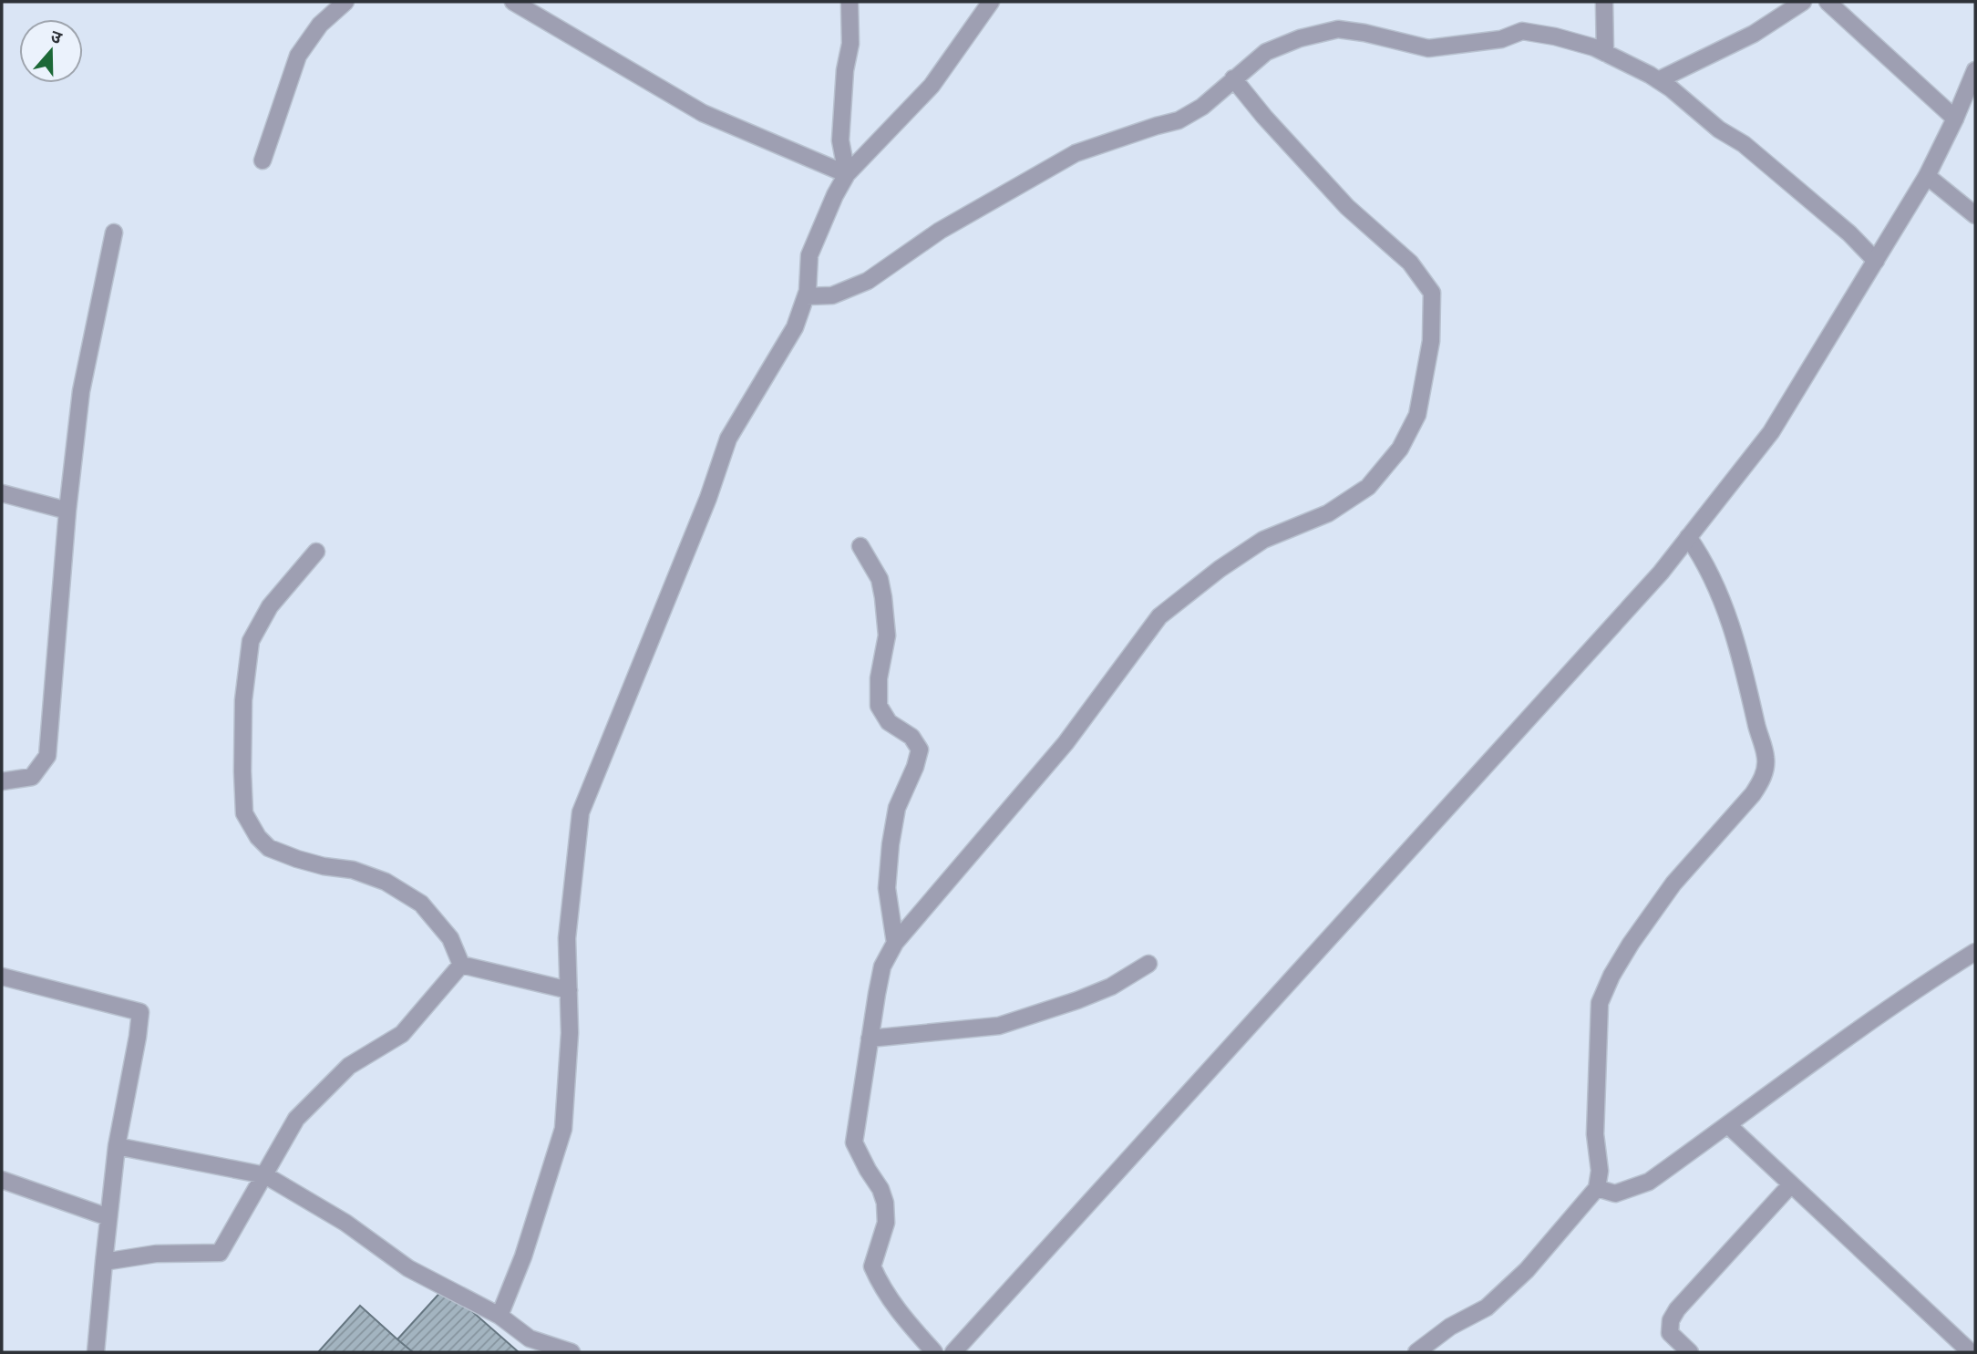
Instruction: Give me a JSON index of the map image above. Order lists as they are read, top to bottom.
{
  "north": "top"
}
